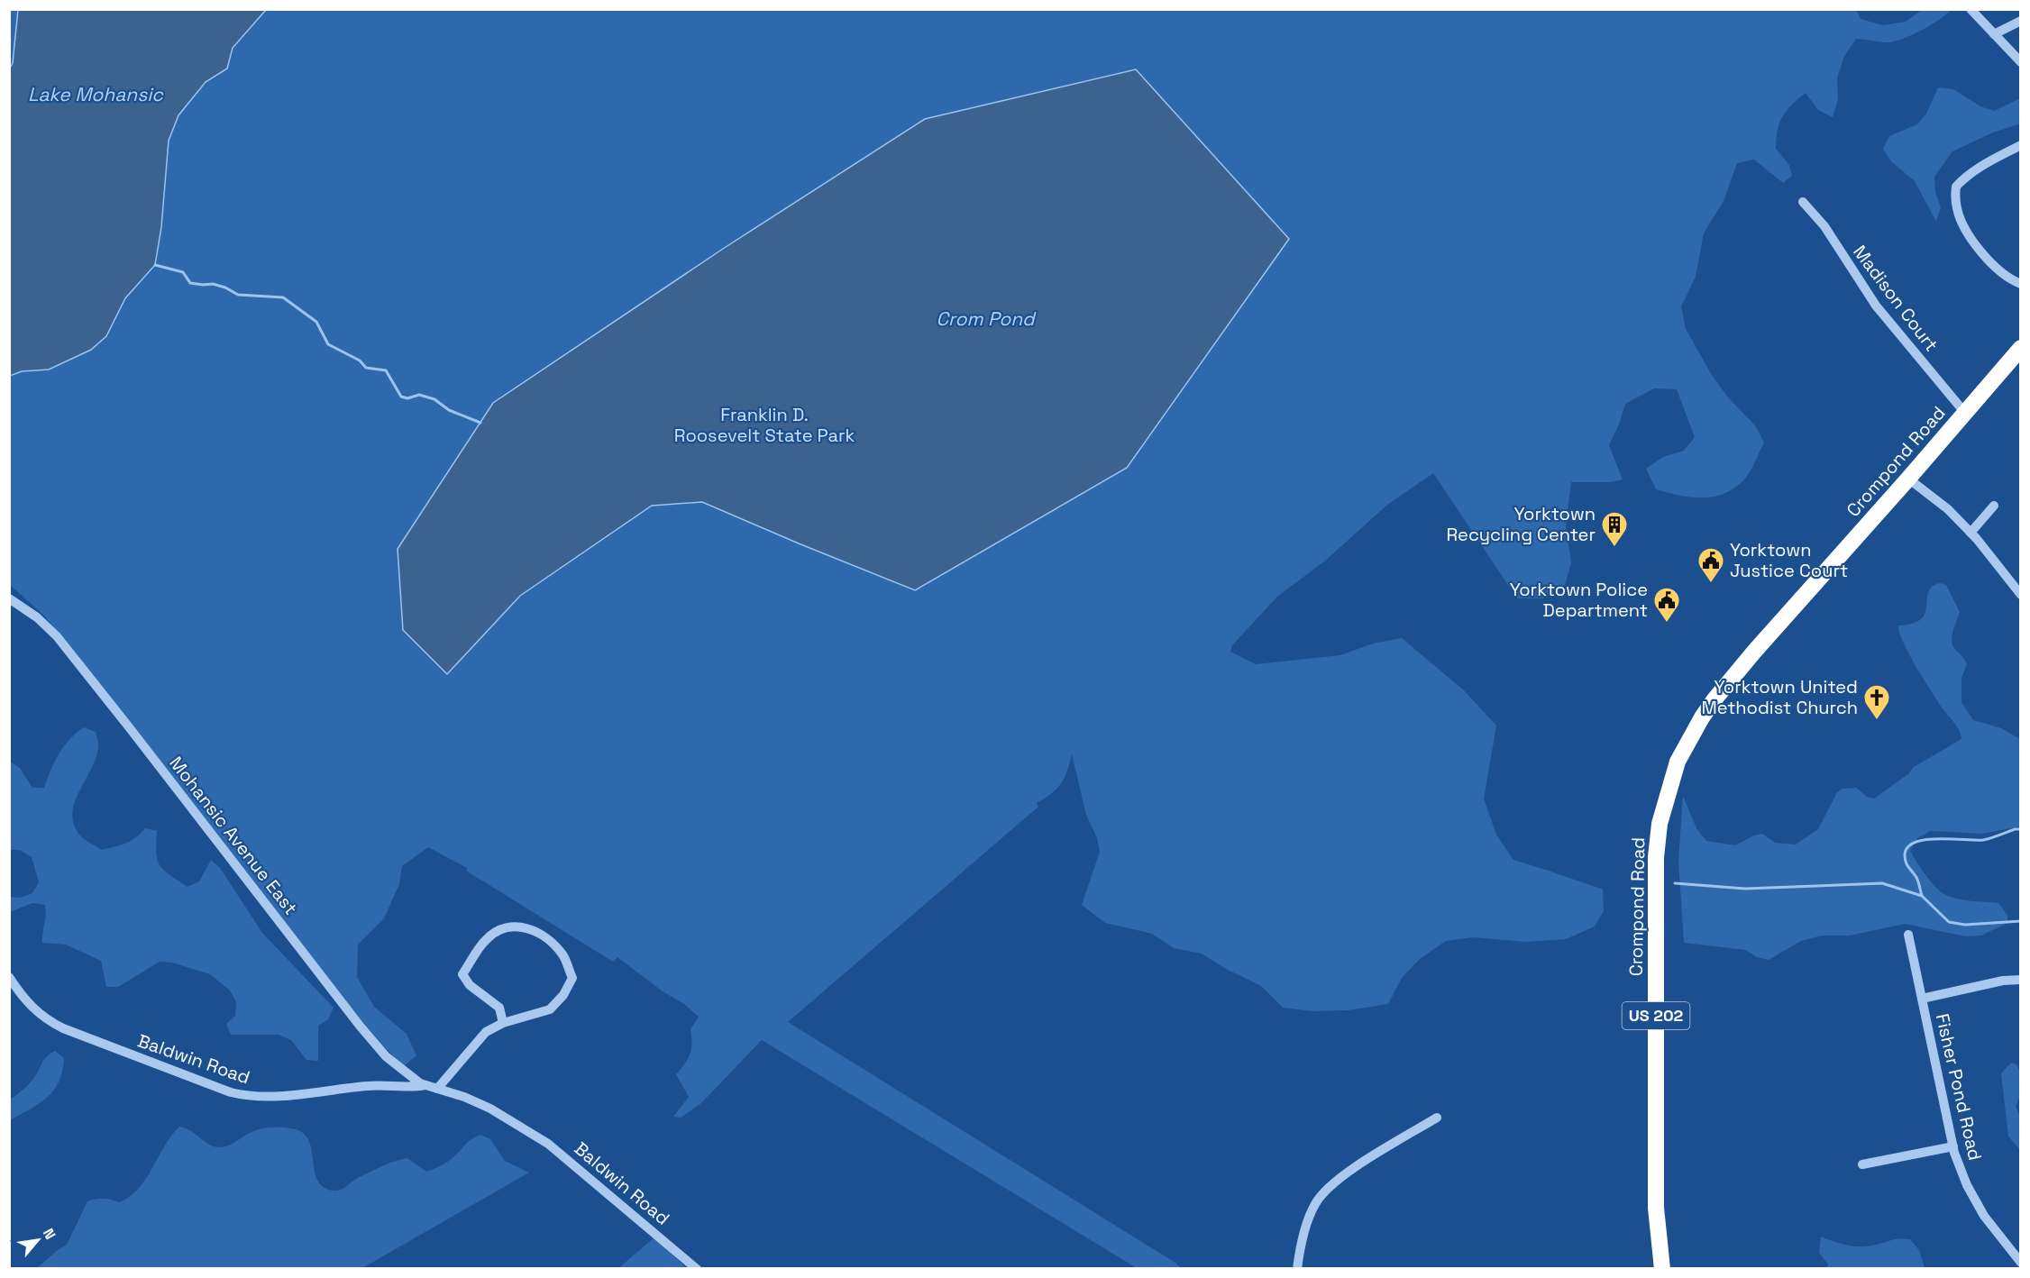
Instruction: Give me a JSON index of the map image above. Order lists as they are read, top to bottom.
{
  "streets": {
    "highway": ["Crompond Road", "US 202"],
    "street": [
      "Madison Court",
      "Mohansic Avenue East",
      "Baldwin Road",
      "Fisher Pond Road"
    ]
  },
  "crossings": [
    ["Madison Court", "Crompond Road"],
    ["Mohansic Avenue East", "Baldwin Road"]
  ],
  "water": ["Lake Mohansic", "Crom Pond"],
  "parks": ["Franklin D. Roosevelt State Park"],
  "places": {
    "building": ["Yorktown Recycling Center"],
    "public building": ["Yorktown Justice Court", "Yorktown Police Department"],
    "church": ["Yorktown United Methodist Church"]
  },
  "north": "top right"
}
